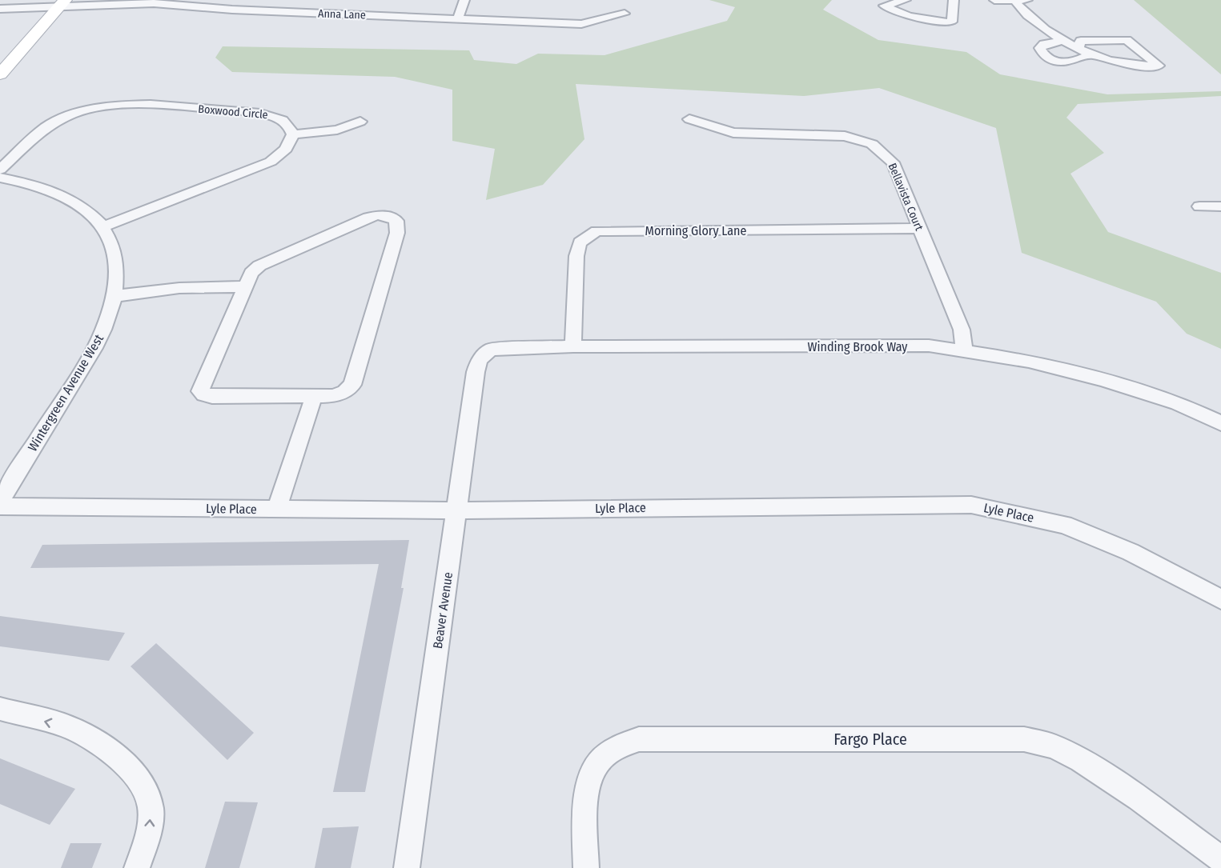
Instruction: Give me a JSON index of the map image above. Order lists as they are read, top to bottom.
{
  "streets": {
    "street": [
      "Anna Lane",
      "Boxwood Circle",
      "Bellavista Court",
      "Morning Glory Lane",
      "Winding Brook Way",
      "Wintergreen Avenue West",
      "Lyle Place",
      "Beaver Avenue",
      "Fargo Place"
    ]
  },
  "crossings": [
    ["Bellavista Court", "Morning Glory Lane"],
    ["Bellavista Court", "Winding Brook Way"],
    ["Morning Glory Lane", "Winding Brook Way"],
    ["Winding Brook Way", "Beaver Avenue"],
    ["Lyle Place", "Beaver Avenue"]
  ]
}
